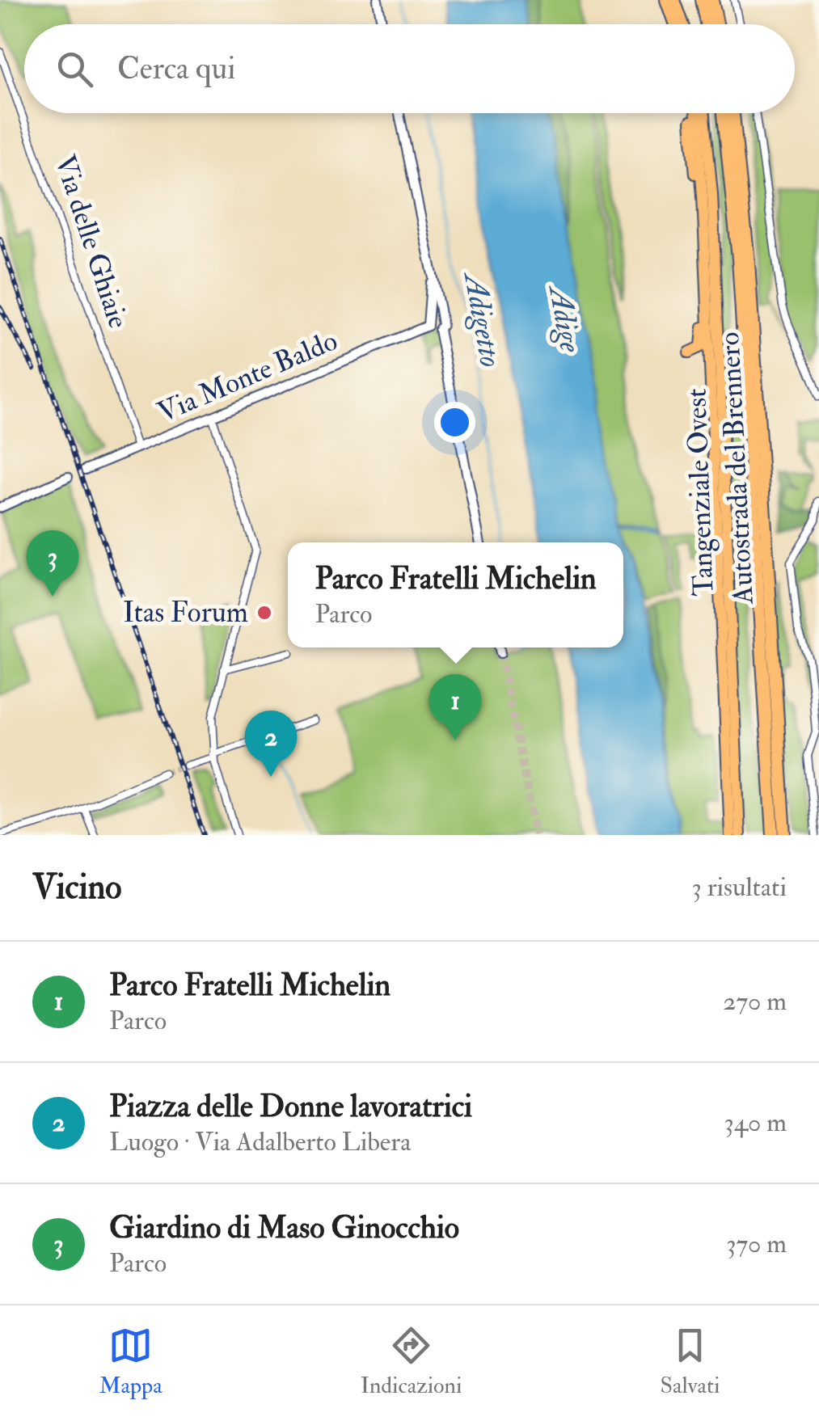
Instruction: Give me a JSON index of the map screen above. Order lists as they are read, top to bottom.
{
  "streets": {
    "highway": ["Autostrada del Brennero", "Tangenziale Ovest"],
    "street": ["Via delle Ghiaie", "Via Monte Baldo"]
  },
  "crossings": [
    ["Via delle Ghiaie", "Via Monte Baldo"]
  ],
  "water": ["Adige", "Adigetto"],
  "places": ["Itas Forum"],
  "page": {
    "search": "Cerca qui",
    "pins": ["3", "1", "2"],
    "popup": ["Parco Fratelli Michelin", "Parco"],
    "heading": ["Vicino", "3 risultati"],
    "list": [
      {
        "mark": "1",
        "name": "Parco Fratelli Michelin",
        "note": "Parco",
        "value": "270 m"
      },
      {
        "mark": "2",
        "name": "Piazza delle Donne lavoratrici",
        "note": "Luogo · Via Adalberto Libera",
        "value": "340 m"
      },
      {
        "mark": "3",
        "name": "Giardino di Maso Ginocchio",
        "note": "Parco",
        "value": "370 m"
      }
    ],
    "nav": ["Mappa", "Indicazioni", "Salvati"]
  }
}
